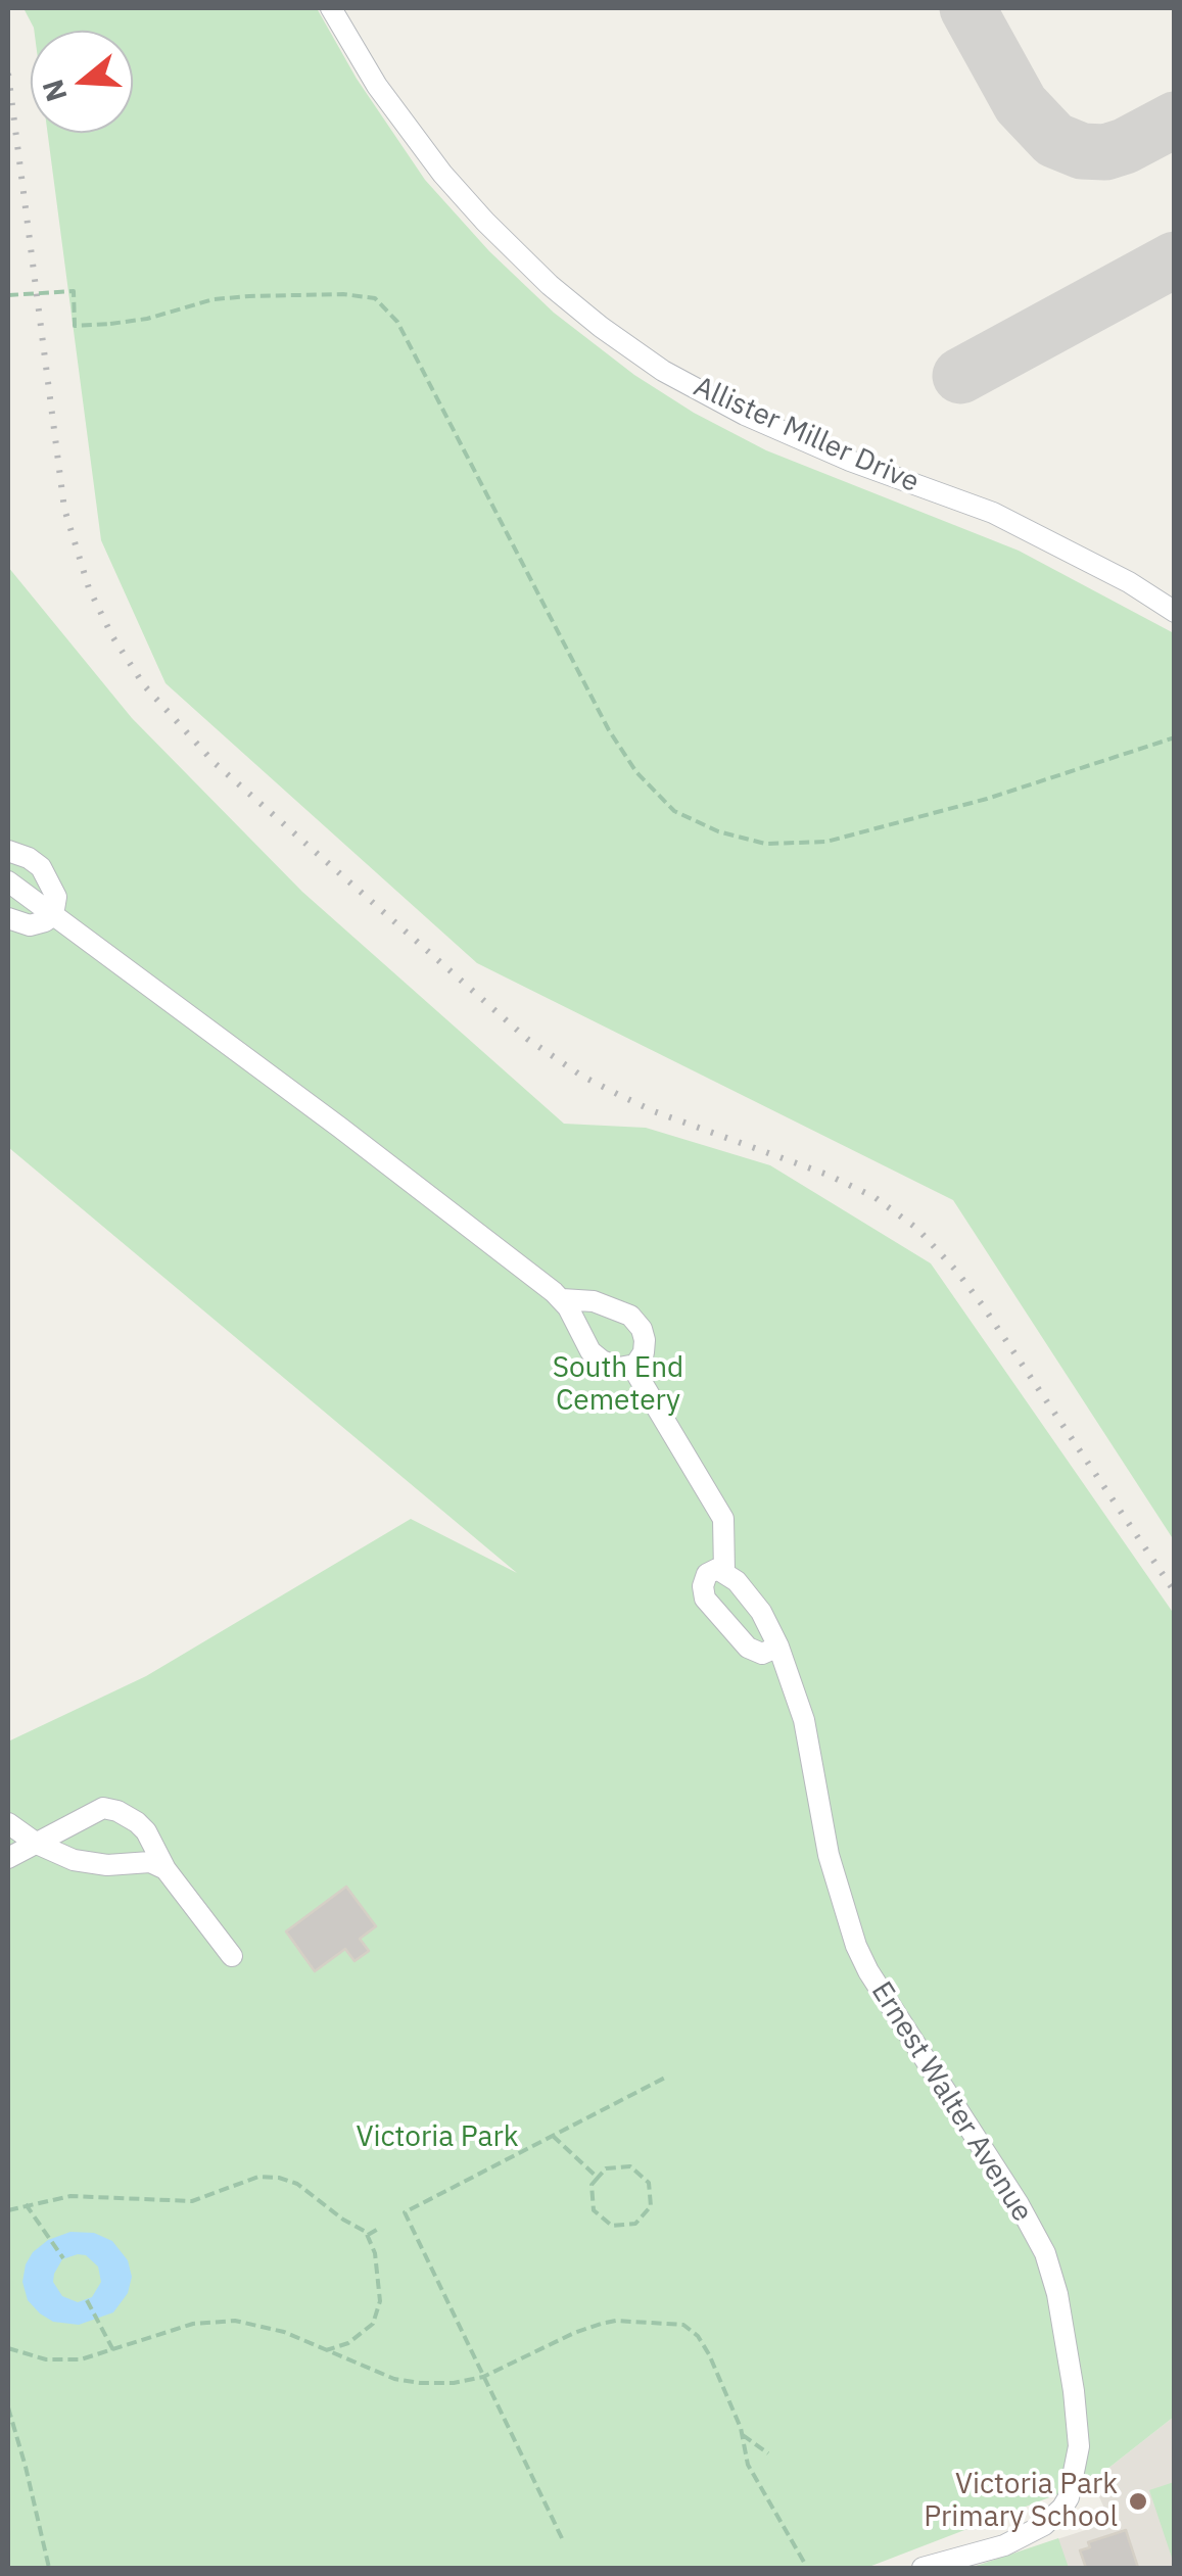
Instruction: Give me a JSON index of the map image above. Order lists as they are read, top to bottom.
{
  "streets": {
    "street": ["Allister Miller Drive", "Ernest Walter Avenue"]
  },
  "parks": ["South End Cemetery", "Victoria Park"],
  "places": ["Victoria Park Primary School"],
  "north": "left"
}
